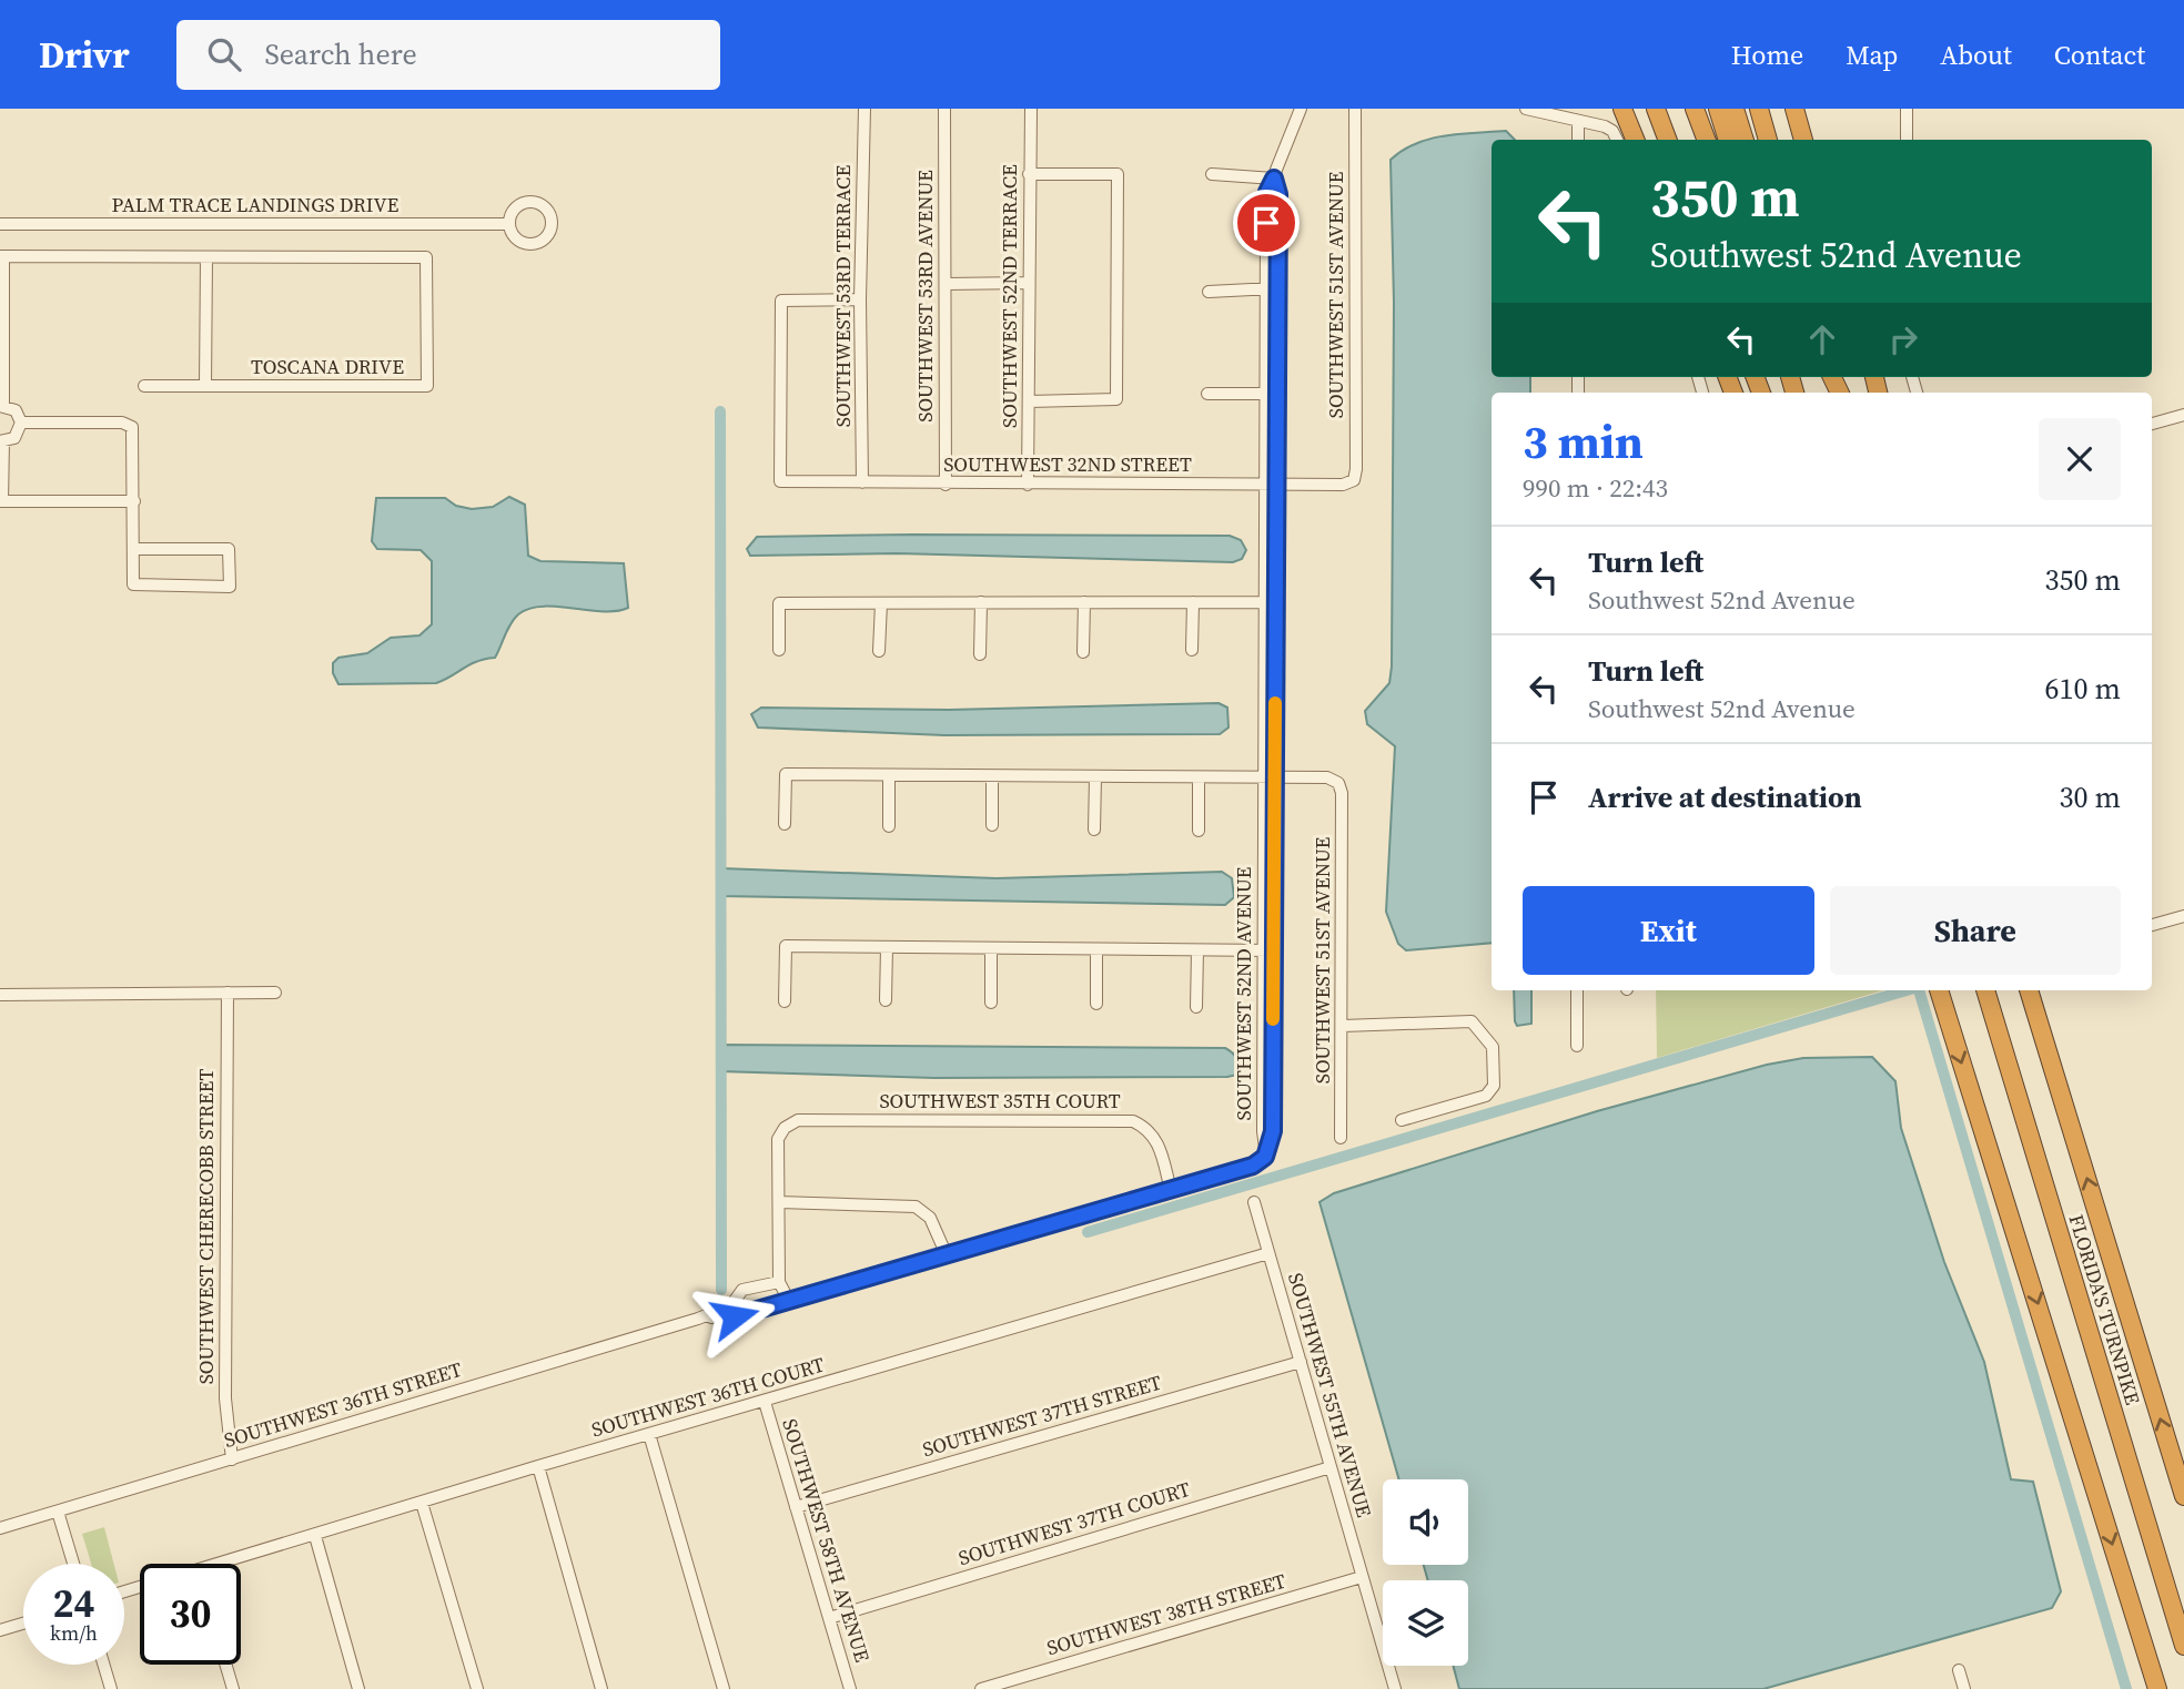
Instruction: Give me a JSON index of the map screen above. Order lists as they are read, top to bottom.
{
  "streets": {
    "highway": ["FLORIDA'S TURNPIKE"],
    "street": [
      "PALM TRACE LANDINGS DRIVE",
      "SOUTHWEST 51ST AVENUE",
      "SOUTHWEST 53RD TERRACE",
      "SOUTHWEST 53RD AVENUE",
      "SOUTHWEST 52ND TERRACE",
      "TOSCANA DRIVE",
      "SOUTHWEST 32ND STREET",
      "SOUTHWEST 52ND AVENUE",
      "SOUTHWEST 35TH COURT",
      "SOUTHWEST CHERECOBB STREET",
      "SOUTHWEST 55TH AVENUE",
      "SOUTHWEST 36TH COURT",
      "SOUTHWEST 36TH STREET",
      "SOUTHWEST 37TH STREET",
      "SOUTHWEST 37TH COURT",
      "SOUTHWEST 58TH AVENUE",
      "SOUTHWEST 38TH STREET"
    ]
  },
  "crossings": [
    ["SOUTHWEST 51ST AVENUE", "SOUTHWEST 32ND STREET"],
    ["SOUTHWEST 51ST AVENUE", "SOUTHWEST 52ND AVENUE"],
    ["SOUTHWEST 53RD TERRACE", "SOUTHWEST 32ND STREET"],
    ["SOUTHWEST 53RD AVENUE", "SOUTHWEST 32ND STREET"],
    ["SOUTHWEST 52ND TERRACE", "SOUTHWEST 32ND STREET"],
    ["SOUTHWEST 32ND STREET", "SOUTHWEST 52ND AVENUE"],
    ["SOUTHWEST 52ND AVENUE", "SOUTHWEST 36TH STREET"],
    ["SOUTHWEST 35TH COURT", "SOUTHWEST 36TH STREET"],
    ["SOUTHWEST CHERECOBB STREET", "SOUTHWEST 36TH STREET"],
    ["SOUTHWEST 55TH AVENUE", "SOUTHWEST 36TH COURT"],
    ["SOUTHWEST 55TH AVENUE", "SOUTHWEST 37TH STREET"],
    ["SOUTHWEST 55TH AVENUE", "SOUTHWEST 37TH COURT"],
    ["SOUTHWEST 55TH AVENUE", "SOUTHWEST 38TH STREET"],
    ["SOUTHWEST 36TH COURT", "SOUTHWEST 58TH AVENUE"],
    ["SOUTHWEST 37TH STREET", "SOUTHWEST 58TH AVENUE"],
    ["SOUTHWEST 37TH COURT", "SOUTHWEST 58TH AVENUE"]
  ],
  "page": {
    "header": "Drivr",
    "search": "Search here",
    "nav": [
      "Home",
      "Map",
      "About",
      "Contact"
    ],
    "turn": ["350 m", "Southwest 52nd Avenue"],
    "heading": ["3 min", "990 m · 22:43"],
    "list": [
      {
        "name": "Turn left",
        "note": "Southwest 52nd Avenue",
        "value": "350 m"
      },
      {
        "name": "Turn left",
        "note": "Southwest 52nd Avenue",
        "value": "610 m"
      },
      {
        "name": "Arrive at destination",
        "value": "30 m"
      }
    ],
    "buttons": ["Exit", "Share"],
    "speed": "24 km/h",
    "limit": "30"
  }
}
